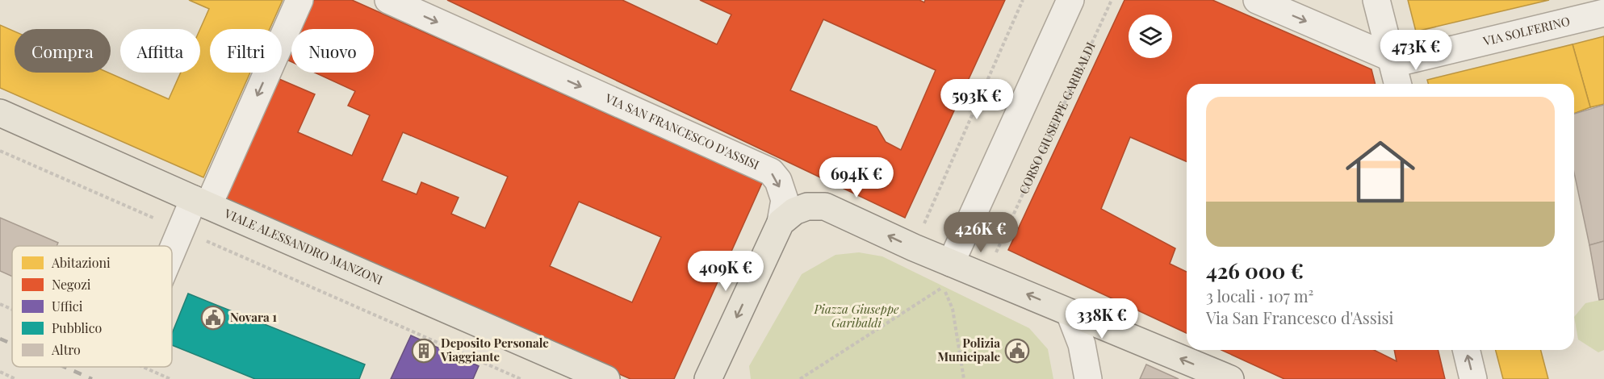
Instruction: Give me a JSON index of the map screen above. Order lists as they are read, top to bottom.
{
  "streets": {
    "main road": ["VIALE ALESSANDRO MANZONI"],
    "street": ["VIA SOLFERINO", "VIA SAN FRANCESCO D'ASSISI"],
    "path": ["CORSO GIUSEPPE GARIBALDI"]
  },
  "one_way": ["VIA SAN FRANCESCO D'ASSISI"],
  "parks": ["Piazza Giuseppe Garibaldi"],
  "places": {
    "public building": ["Novara 1", "Polizia Municipale"],
    "building": ["Deposito Personale Viaggiante"]
  },
  "legend": [
    "Abitazioni",
    "Negozi",
    "Uffici",
    "Pubblico",
    "Altro"
  ],
  "page": {
    "chip": [
      "Compra",
      "Affitta",
      "Filtri",
      "Nuovo"
    ],
    "price": [
      "473K €",
      "593K €",
      "694K €",
      "426K €",
      "409K €",
      "338K €"
    ],
    "list": [
      {
        "name": "426 000 €",
        "note": "3 locali · 107 m² · Via San Francesco d'Assisi"
      }
    ]
  }
}
